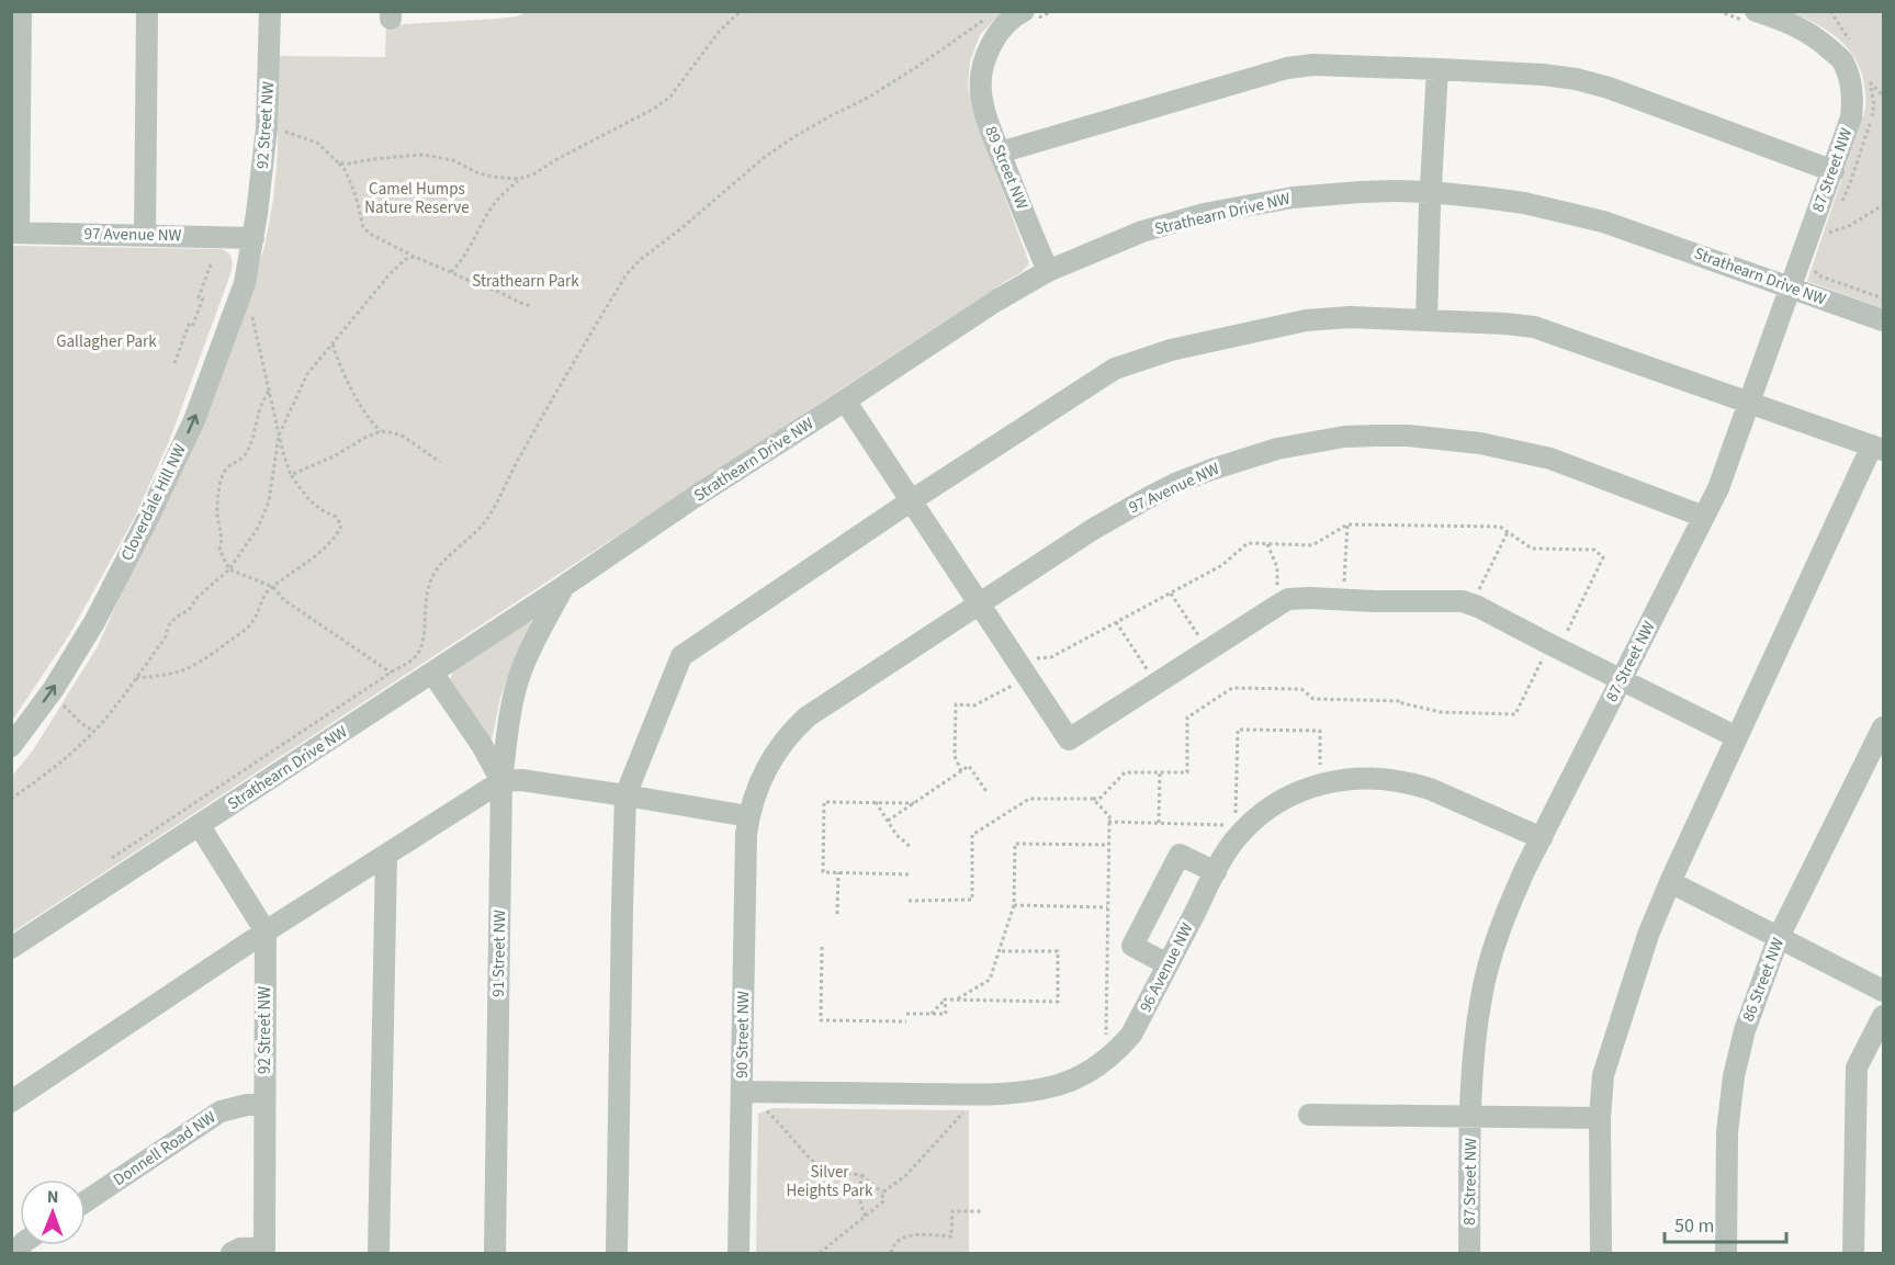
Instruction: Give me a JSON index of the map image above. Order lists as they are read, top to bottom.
{
  "streets": {
    "street": [
      "92 Street NW",
      "89 Street NW",
      "87 Street NW",
      "Strathearn Drive NW",
      "97 Avenue NW",
      "Cloverdale Hill NW",
      "91 Street NW",
      "96 Avenue NW",
      "86 Street NW",
      "90 Street NW",
      "Donnell Road NW"
    ]
  },
  "crossings": [
    ["92 Street NW", "97 Avenue NW"],
    ["92 Street NW", "Cloverdale Hill NW"],
    ["92 Street NW", "Donnell Road NW"],
    ["89 Street NW", "Strathearn Drive NW"],
    ["87 Street NW", "Strathearn Drive NW"],
    ["87 Street NW", "97 Avenue NW"],
    ["87 Street NW", "96 Avenue NW"],
    ["Strathearn Drive NW", "91 Street NW"],
    ["97 Avenue NW", "Cloverdale Hill NW"],
    ["97 Avenue NW", "90 Street NW"],
    ["96 Avenue NW", "90 Street NW"]
  ],
  "one_way": ["Cloverdale Hill NW"],
  "parks": [
    "Camel Humps Nature Reserve",
    "Strathearn Park",
    "Gallagher Park",
    "Silver Heights Park"
  ],
  "scale_bar": "50 m",
  "north": "top"
}
